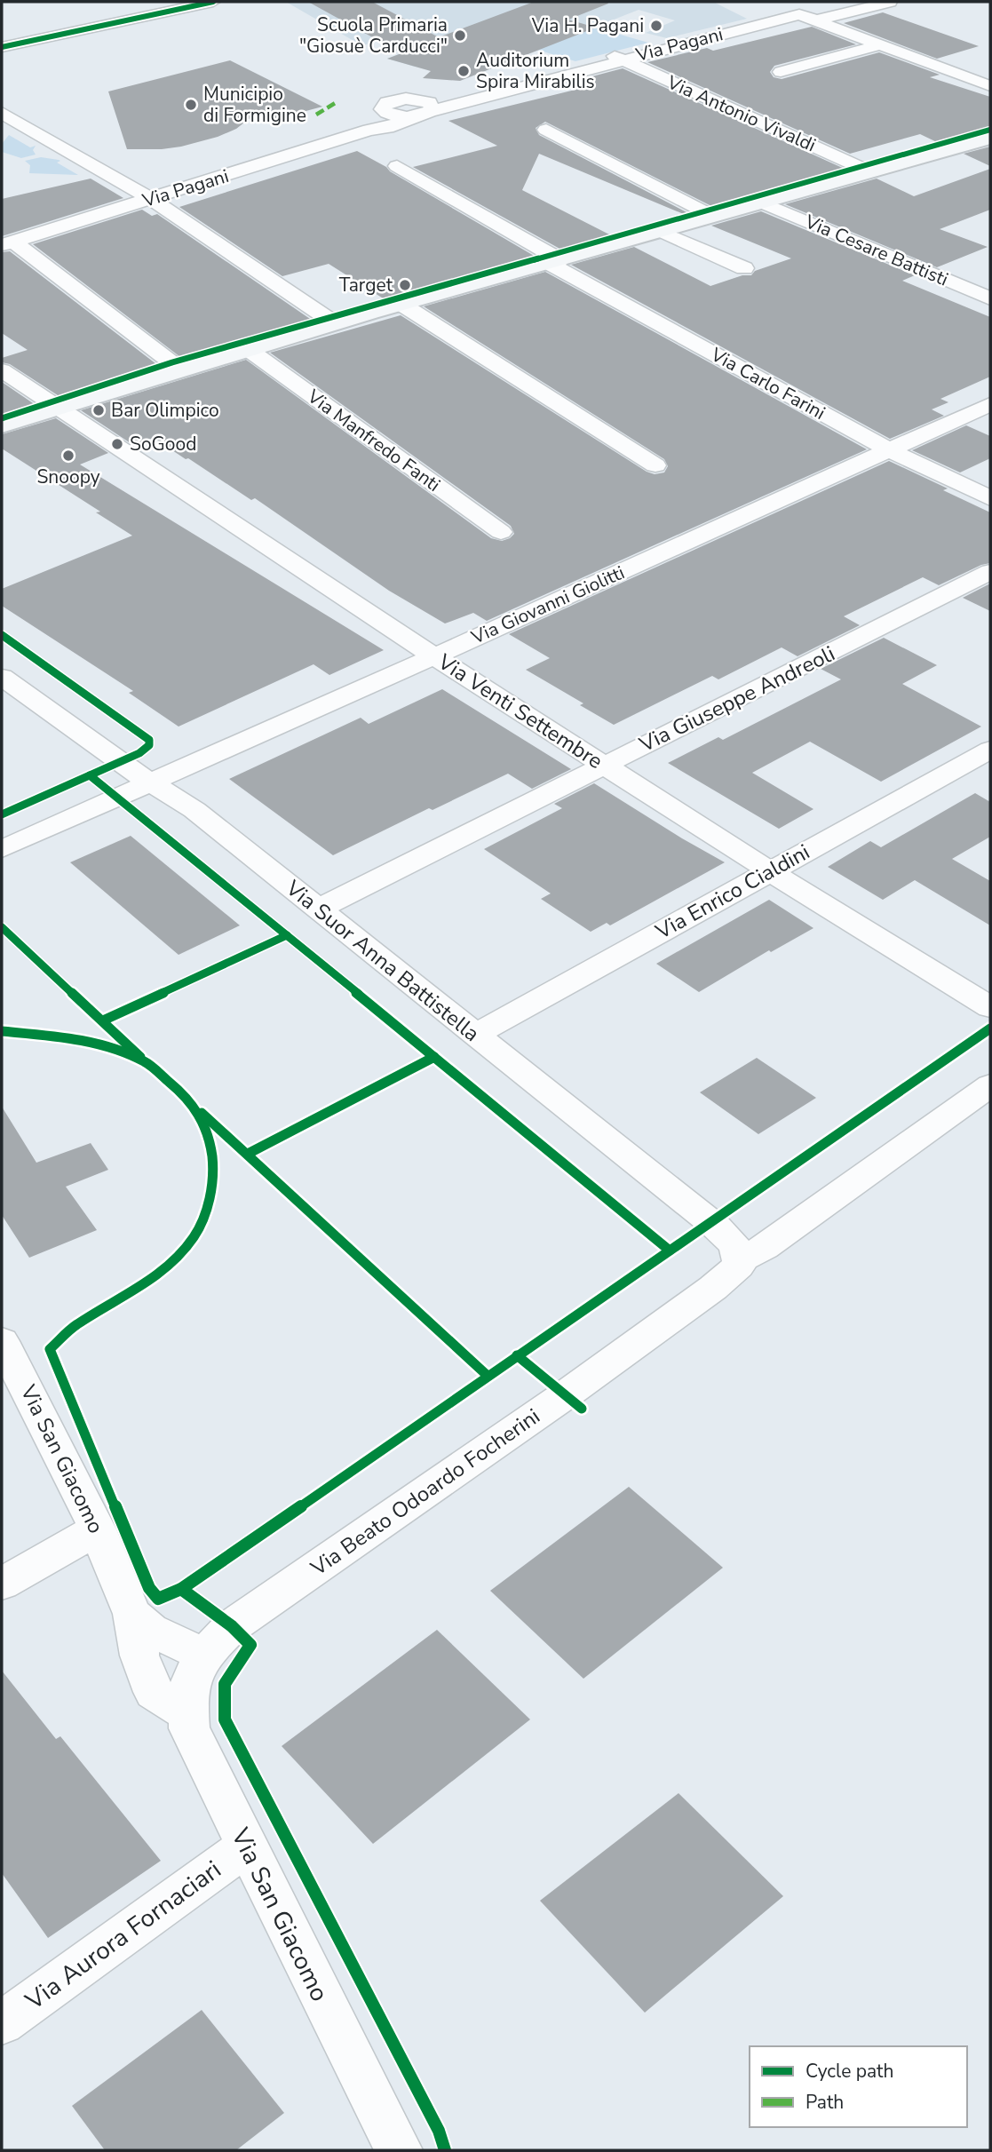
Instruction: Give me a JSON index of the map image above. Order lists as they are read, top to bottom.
{
  "streets": {
    "street": [
      "Via Pagani",
      "Via Antonio Vivaldi",
      "Via Cesare Battisti",
      "Via Carlo Farini",
      "Via Manfredo Fanti",
      "Via Giovanni Giolitti",
      "Via Giuseppe Andreoli",
      "Via Venti Settembre",
      "Via Enrico Cialdini",
      "Via Suor Anna Battistella",
      "Via San Giacomo",
      "Via Beato Odoardo Focherini",
      "Via Aurora Fornaciari"
    ]
  },
  "crossings": [
    ["Via Pagani", "Via Antonio Vivaldi"],
    ["Via Carlo Farini", "Via Giovanni Giolitti"],
    ["Via Giovanni Giolitti", "Via Venti Settembre"],
    ["Via Giovanni Giolitti", "Via Suor Anna Battistella"],
    ["Via Giuseppe Andreoli", "Via Venti Settembre"],
    ["Via Giuseppe Andreoli", "Via Suor Anna Battistella"],
    ["Via Venti Settembre", "Via Enrico Cialdini"],
    ["Via Enrico Cialdini", "Via Suor Anna Battistella"],
    ["Via Suor Anna Battistella", "Via Beato Odoardo Focherini"],
    ["Via San Giacomo", "Via Beato Odoardo Focherini"],
    ["Via San Giacomo", "Via Aurora Fornaciari"]
  ],
  "places": [
    "Via H. Pagani",
    "Scuola Primaria \"Giosuè Carducci\"",
    "Auditorium Spira Mirabilis",
    "Municipio di Formigine",
    "Target",
    "Bar Olimpico",
    "SoGood",
    "Snoopy"
  ],
  "legend": ["Cycle path", "Path"]
}
